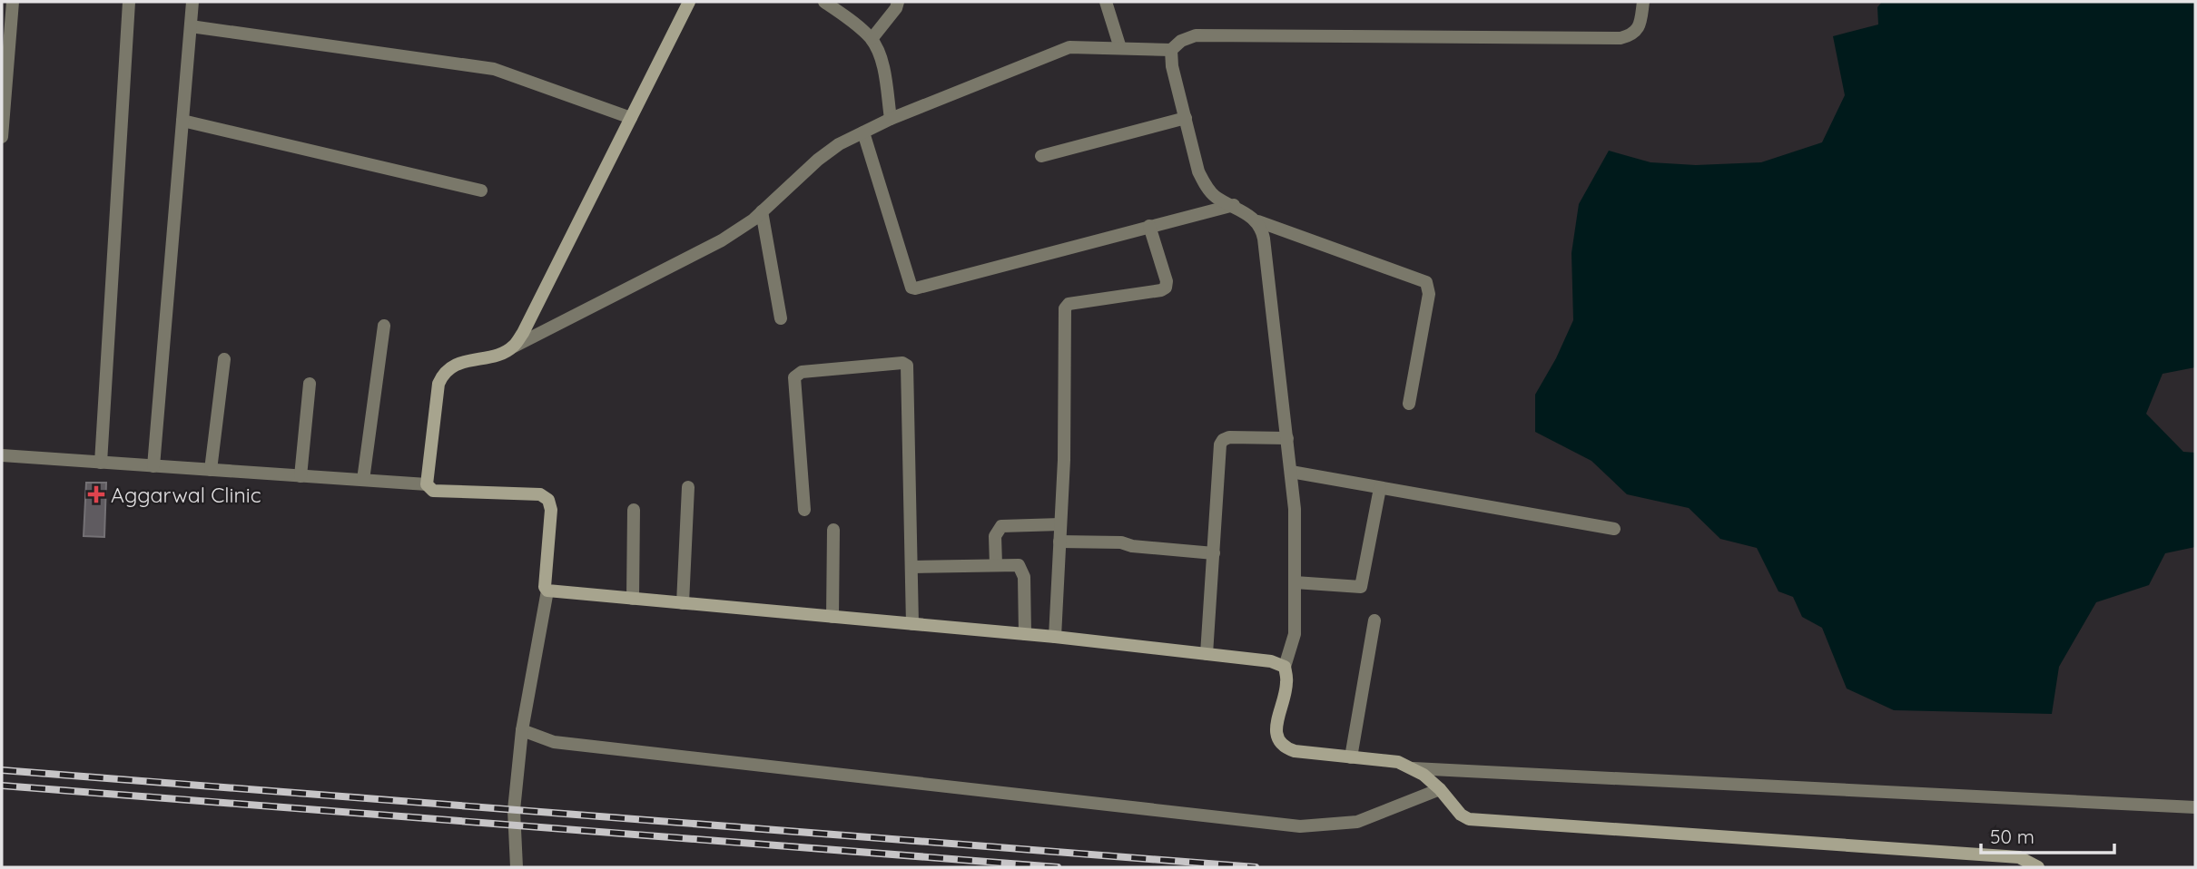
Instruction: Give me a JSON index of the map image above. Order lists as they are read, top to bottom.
{
  "places": {
    "health": ["Aggarwal Clinic"]
  },
  "scale_bar": "50 m"
}
